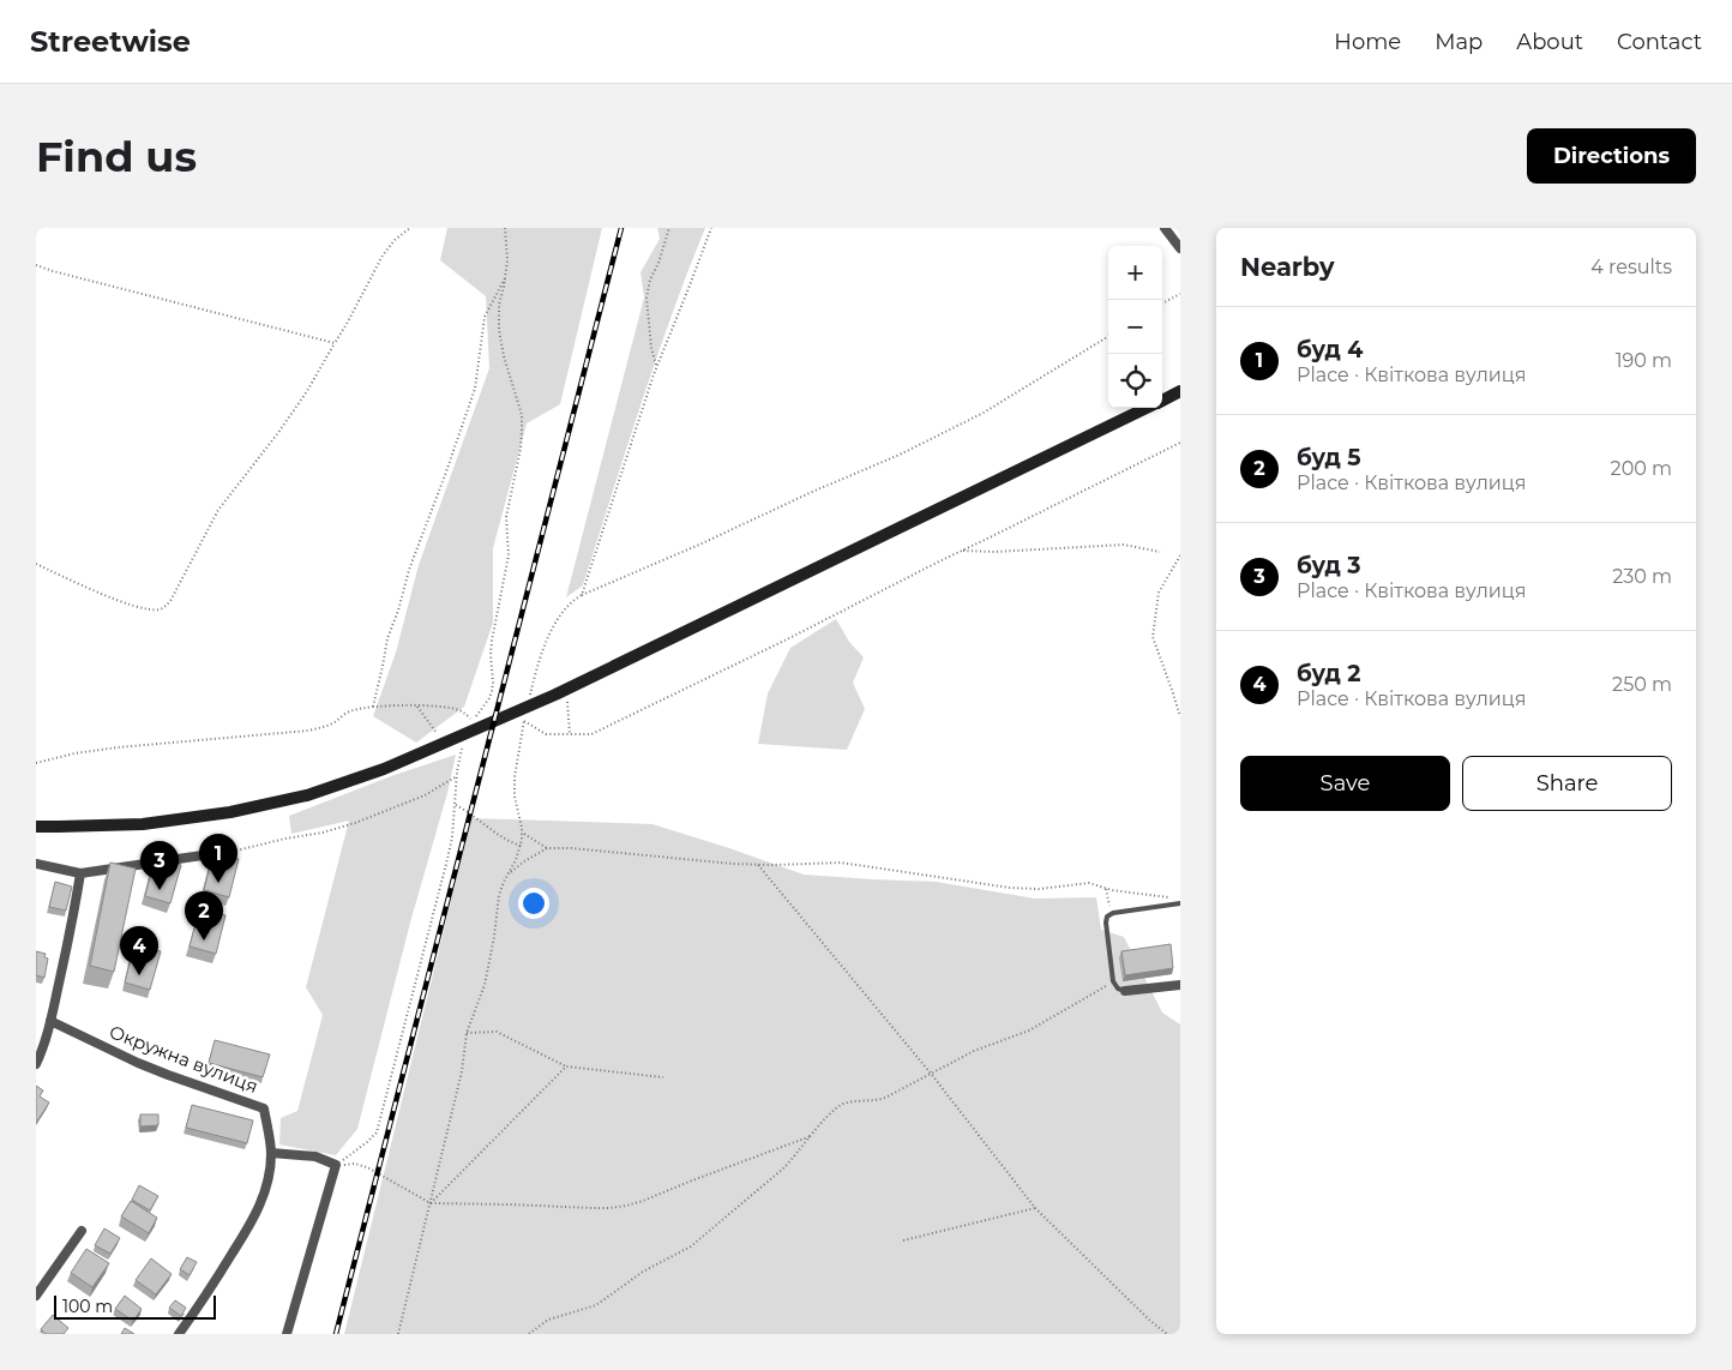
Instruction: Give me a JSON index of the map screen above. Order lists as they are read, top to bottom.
{
  "streets": {
    "street": ["Окружна вулиця"]
  },
  "scale_bar": "100 m",
  "page": {
    "header": "Streetwise",
    "nav": [
      "Home",
      "Map",
      "About",
      "Contact"
    ],
    "buttons": [
      "Directions",
      ["Save", "Share"]
    ],
    "title": "Find us",
    "heading": ["Nearby", "4 results"],
    "map_buttons": ["+", "−"],
    "list": [
      {
        "mark": "1",
        "name": "буд 4",
        "note": "Place · Квіткова вулиця",
        "value": "190 m"
      },
      {
        "mark": "2",
        "name": "буд 5",
        "note": "Place · Квіткова вулиця",
        "value": "200 m"
      },
      {
        "mark": "3",
        "name": "буд 3",
        "note": "Place · Квіткова вулиця",
        "value": "230 m"
      },
      {
        "mark": "4",
        "name": "буд 2",
        "note": "Place · Квіткова вулиця",
        "value": "250 m"
      }
    ],
    "pins": [
      "1",
      "3",
      "2",
      "4"
    ],
    "scale": "100 m"
  }
}
